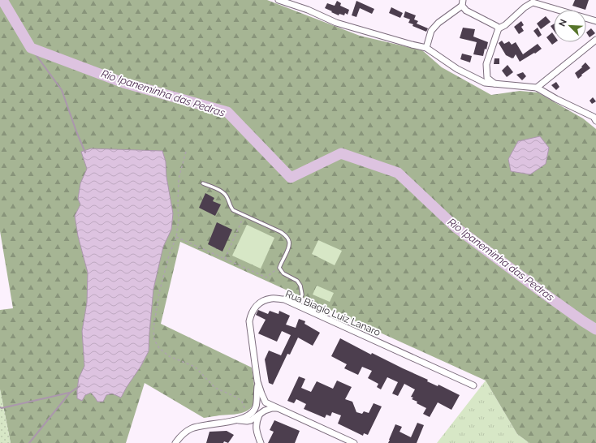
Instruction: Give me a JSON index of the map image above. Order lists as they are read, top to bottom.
{
  "streets": {
    "street": ["Rua Biagio Luiz Lanaro"]
  },
  "water": ["Rio Ipaneminha das Pedras"],
  "north": "top left"
}
